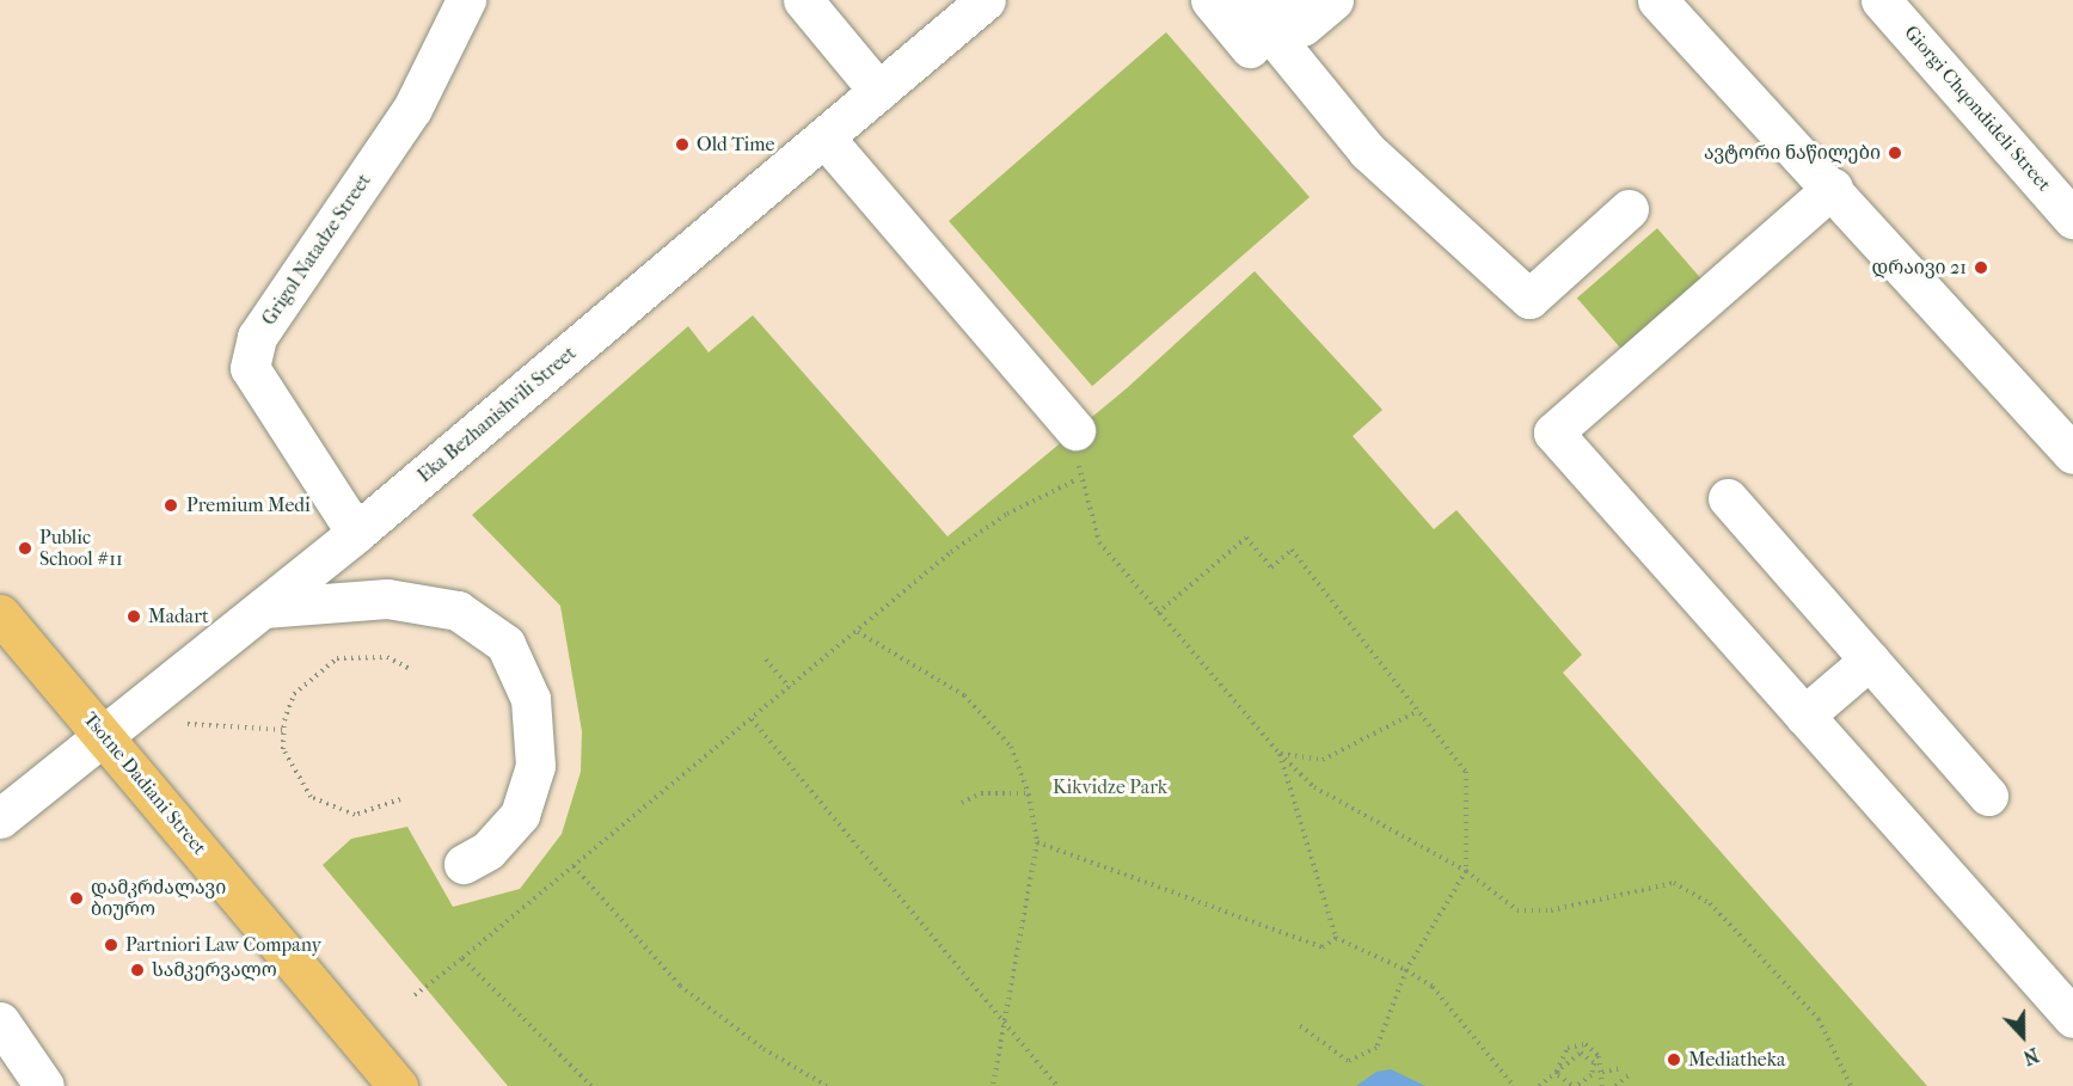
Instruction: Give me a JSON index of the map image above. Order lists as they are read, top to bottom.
{
  "streets": {
    "main road": ["Tsotne Dadiani Street"],
    "street": ["Giorgi Chqondideli Street", "Grigol Natadze Street", "Eka Bezhanishvili Street"]
  },
  "crossings": [
    ["Grigol Natadze Street", "Eka Bezhanishvili Street"],
    ["Eka Bezhanishvili Street", "Tsotne Dadiani Street"]
  ],
  "parks": ["Kikvidze Park"],
  "places": [
    "Old Time",
    "ავტორი ნაწილები",
    "დრაივი 21",
    "Premium Medi",
    "Public School #11",
    "Madart",
    "დამკრძალავი ბიურო",
    "Partniori Law Company",
    "სამკერვალო",
    "Mediatheka"
  ],
  "north": "bottom"
}
